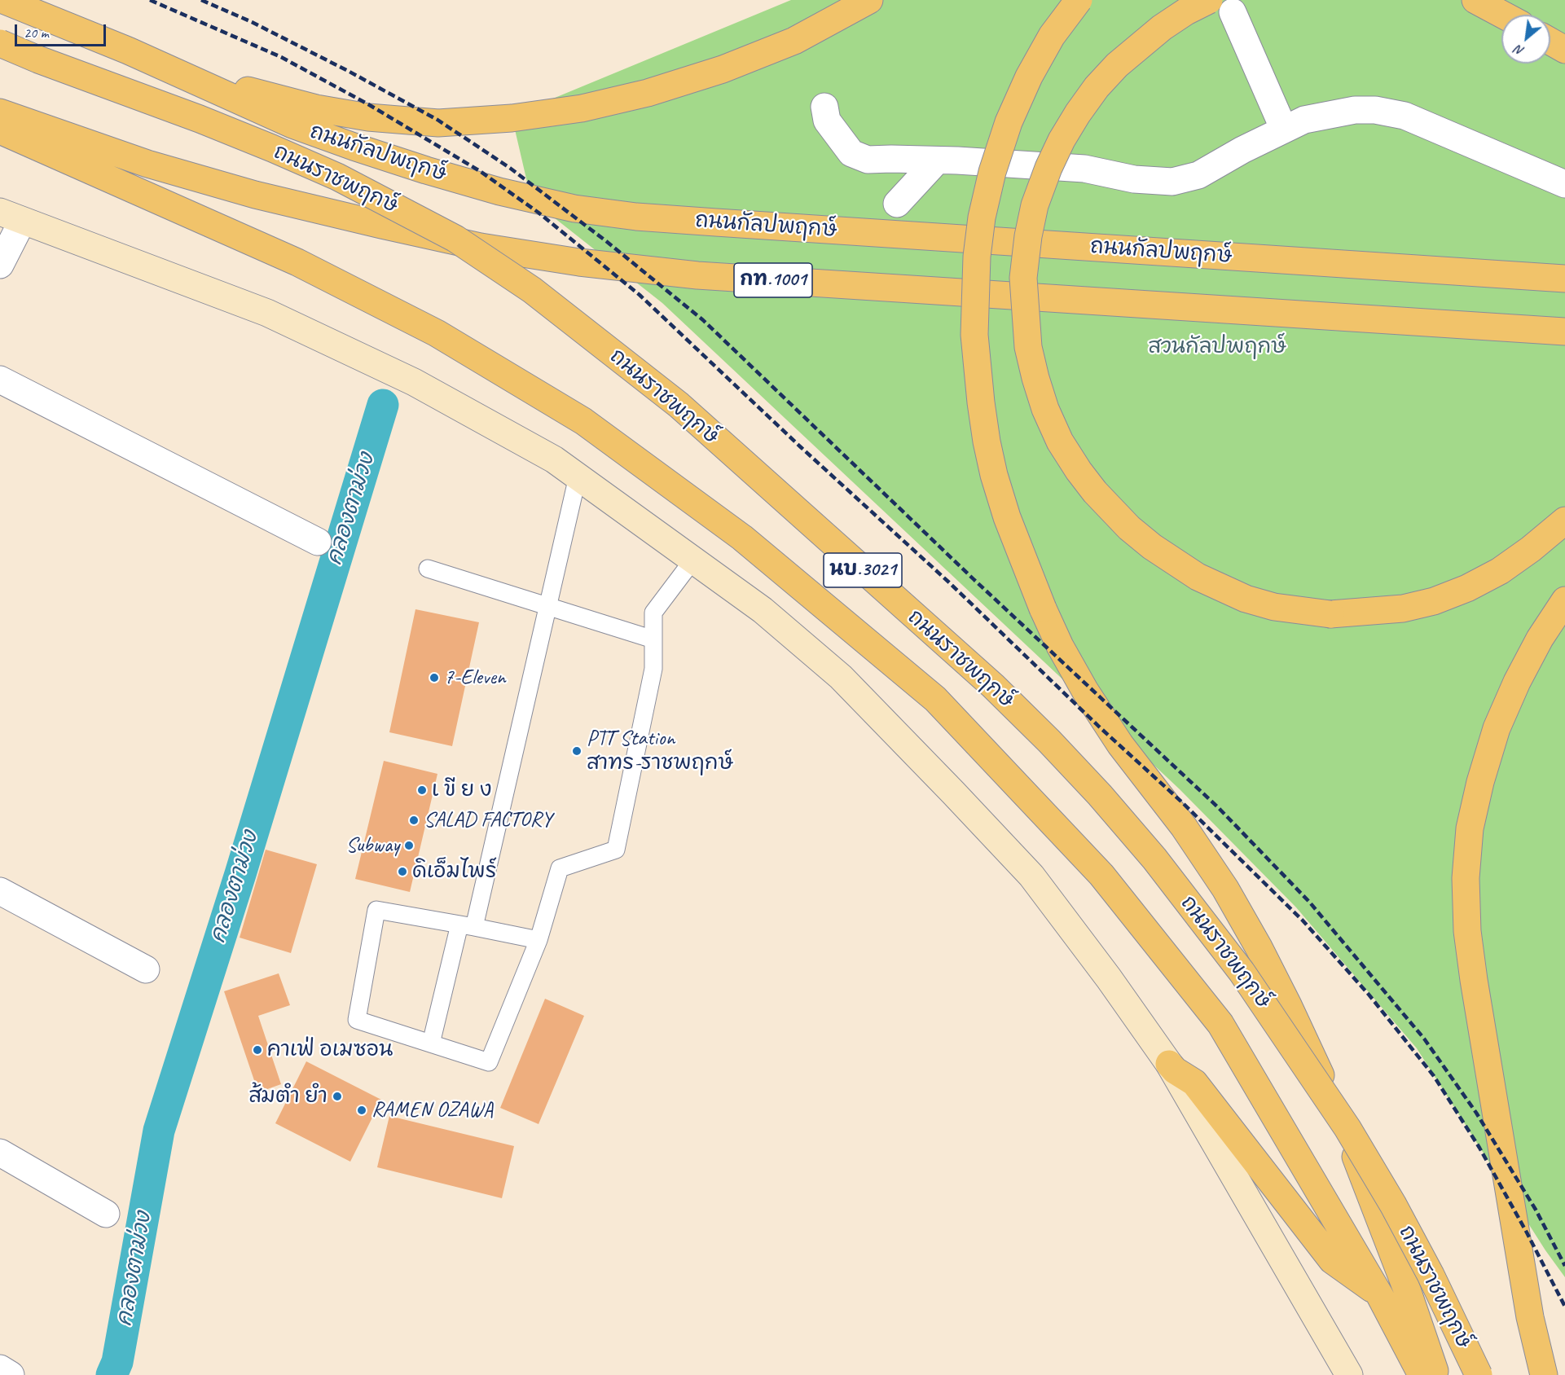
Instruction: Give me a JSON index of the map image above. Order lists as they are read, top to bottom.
{
  "streets": {
    "main road": [
      "ถนนกัลปพฤกษ์",
      "ถนนราชพฤกษ์",
      "กท.1001",
      "นบ.3021"
    ]
  },
  "water": ["คลองตาม่วง"],
  "parks": ["สวนกัลปพฤกษ์"],
  "places": [
    "7-Eleven",
    "PTT Station สาทร-ราชพฤกษ์",
    "เ ขี ย ง",
    "SALAD FACTORY",
    "Subway",
    "ดิเอ็มไพร์",
    "คาเฟ่ อเมซอน",
    "ส้มตำ ยำ",
    "RAMEN OZAWA"
  ],
  "scale_bar": "20 m",
  "north": "bottom left"
}
